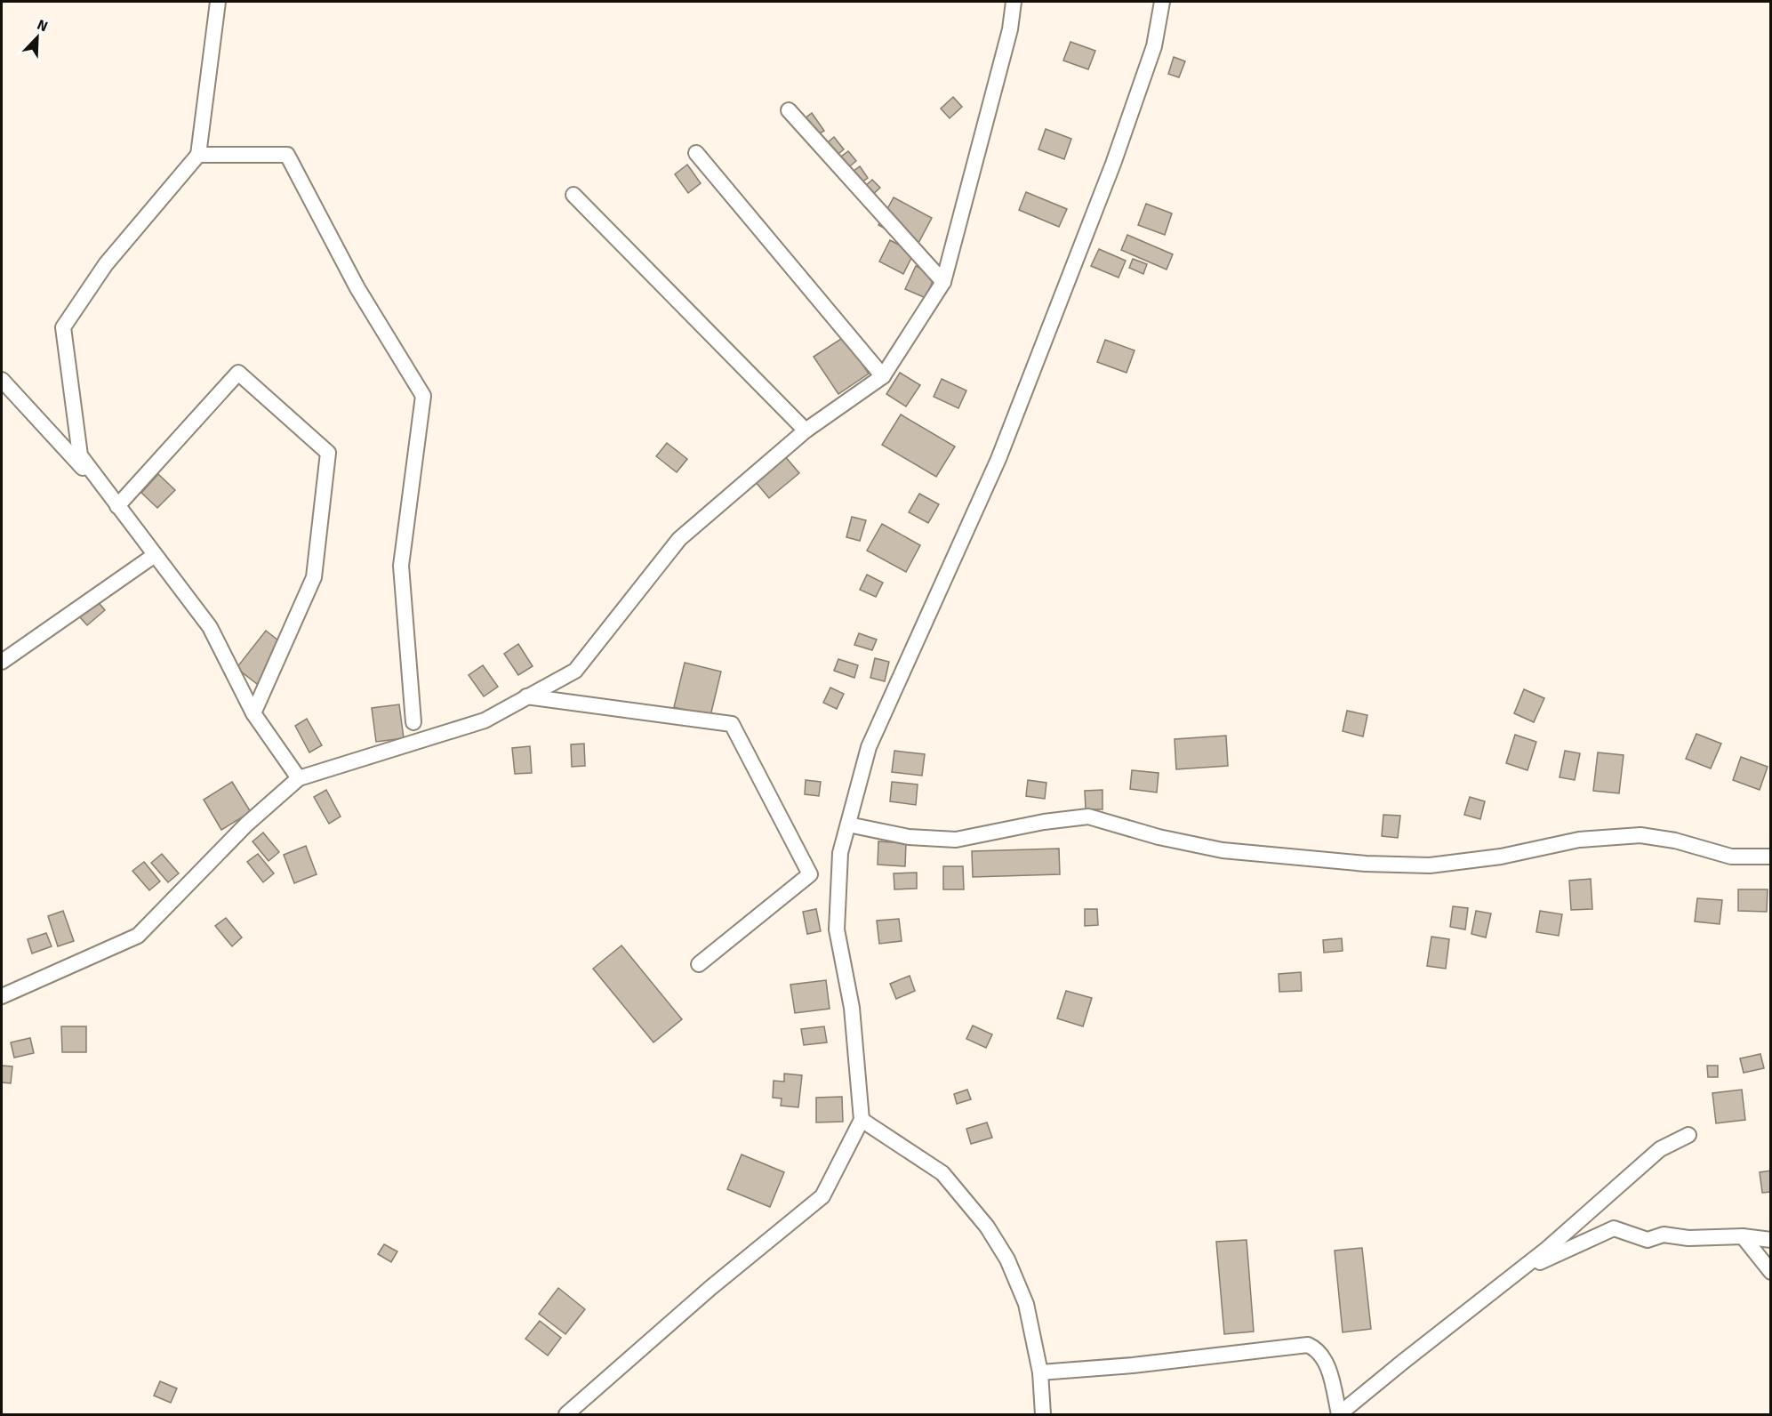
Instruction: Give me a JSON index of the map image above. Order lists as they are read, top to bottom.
{
  "north": "top right"
}
